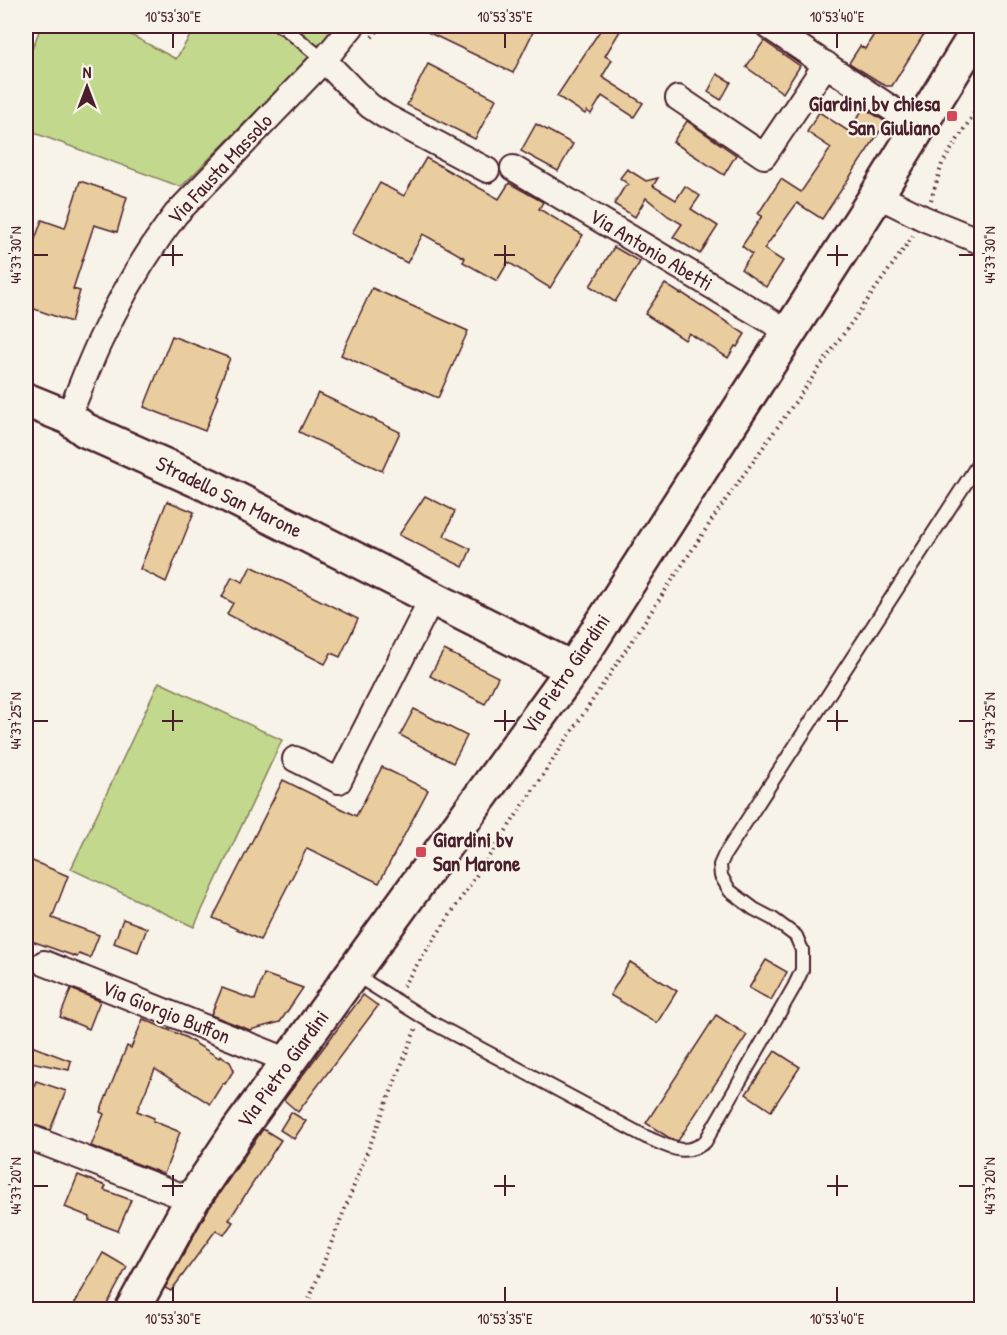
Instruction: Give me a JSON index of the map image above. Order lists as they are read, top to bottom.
{
  "streets": {
    "main road": ["Stradello San Marone", "Via Pietro Giardini"],
    "street": ["Via Fausta Massolo", "Via Antonio Abetti", "Via Giorgio Buffon"]
  },
  "crossings": [
    ["Via Fausta Massolo", "Stradello San Marone"],
    ["Via Antonio Abetti", "Via Pietro Giardini"],
    ["Stradello San Marone", "Via Pietro Giardini"],
    ["Via Pietro Giardini", "Via Giorgio Buffon"]
  ],
  "places": {
    "transit": ["Giardini bv chiesa San Giuliano", "Giardini bv San Marone"]
  },
  "north": "top",
  "coordinates": [
    "10°53'30\"E",
    "10°53'35\"E",
    "10°53'40\"E",
    "44°37'30\"N",
    "44°37'25\"N",
    "44°37'20\"N"
  ]
}
